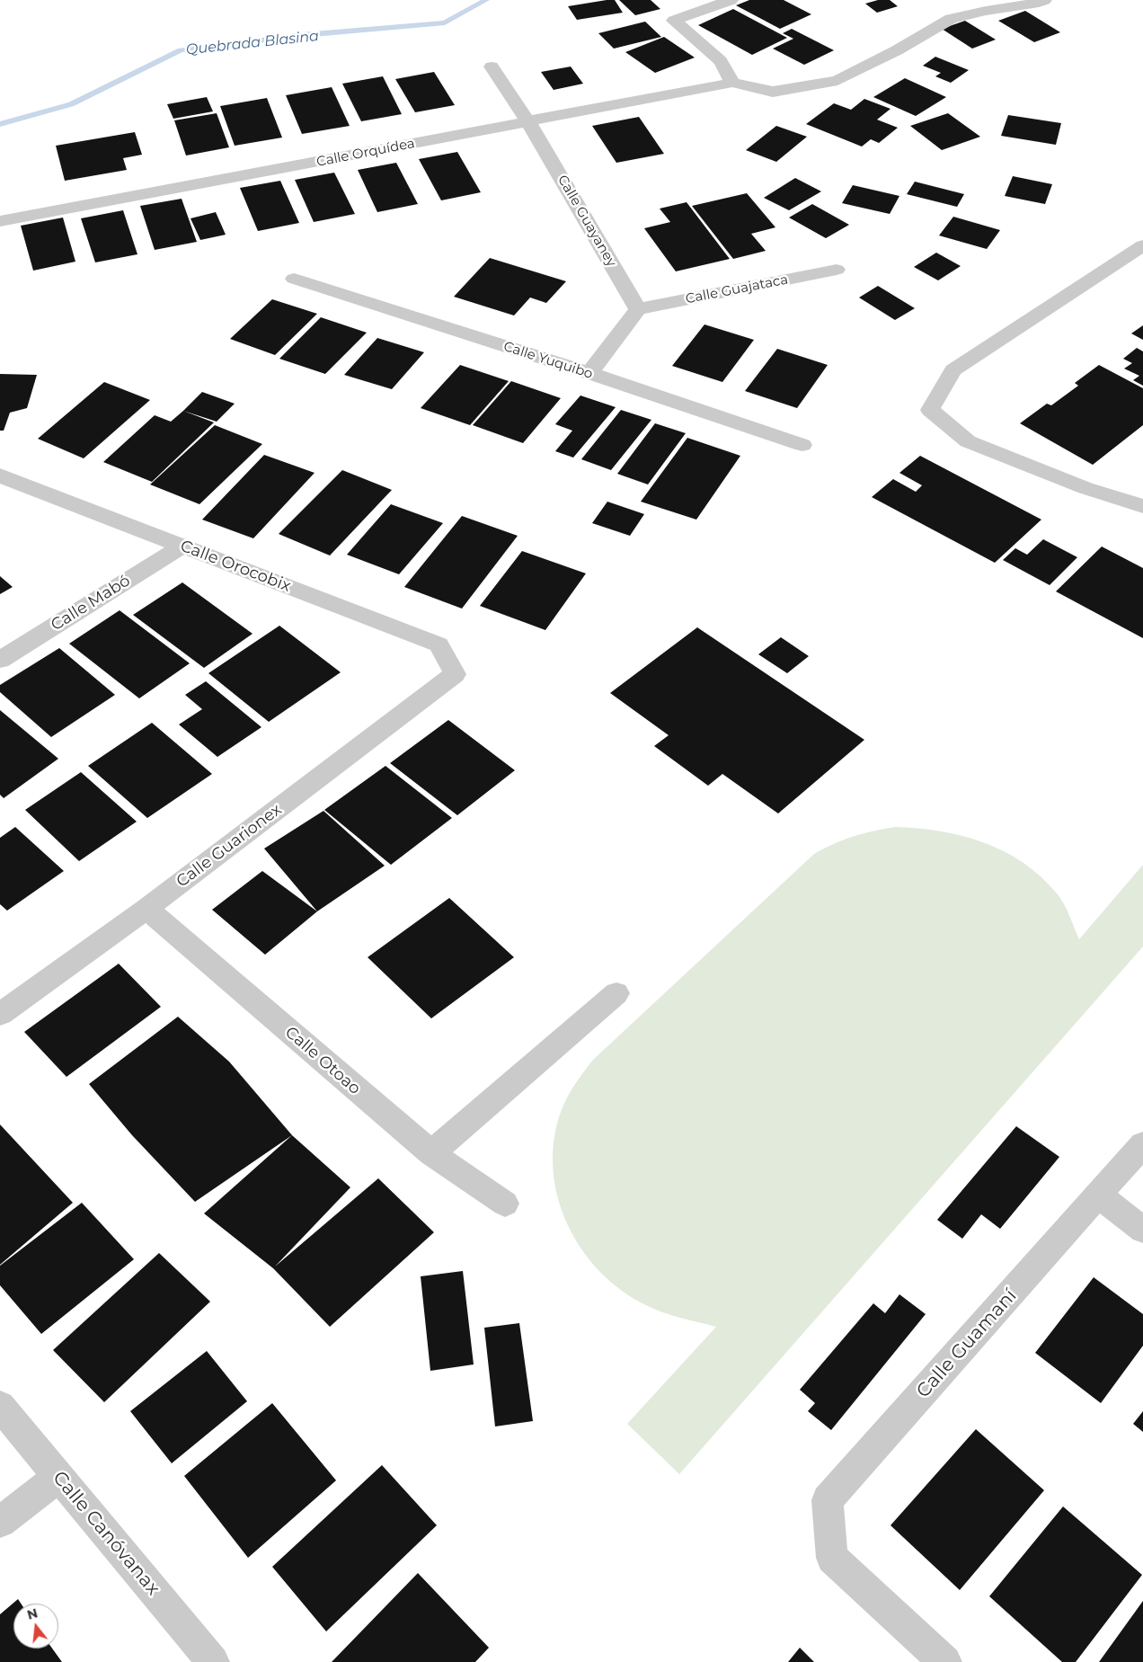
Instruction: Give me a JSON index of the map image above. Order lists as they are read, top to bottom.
{
  "streets": {
    "street": [
      "Calle Orquídea",
      "Calle Guayaney",
      "Calle Guajataca",
      "Calle Yuquibo",
      "Calle Orocobix",
      "Calle Mabó",
      "Calle Guarionex",
      "Calle Otoao",
      "Calle Guamaní",
      "Calle Canóvanax"
    ]
  },
  "crossings": [
    ["Calle Orquídea", "Calle Guayaney"],
    ["Calle Guayaney", "Calle Guajataca"],
    ["Calle Orocobix", "Calle Mabó"],
    ["Calle Orocobix", "Calle Guarionex"],
    ["Calle Guarionex", "Calle Otoao"]
  ],
  "water": ["Quebrada Blasina"],
  "north": "top"
}
